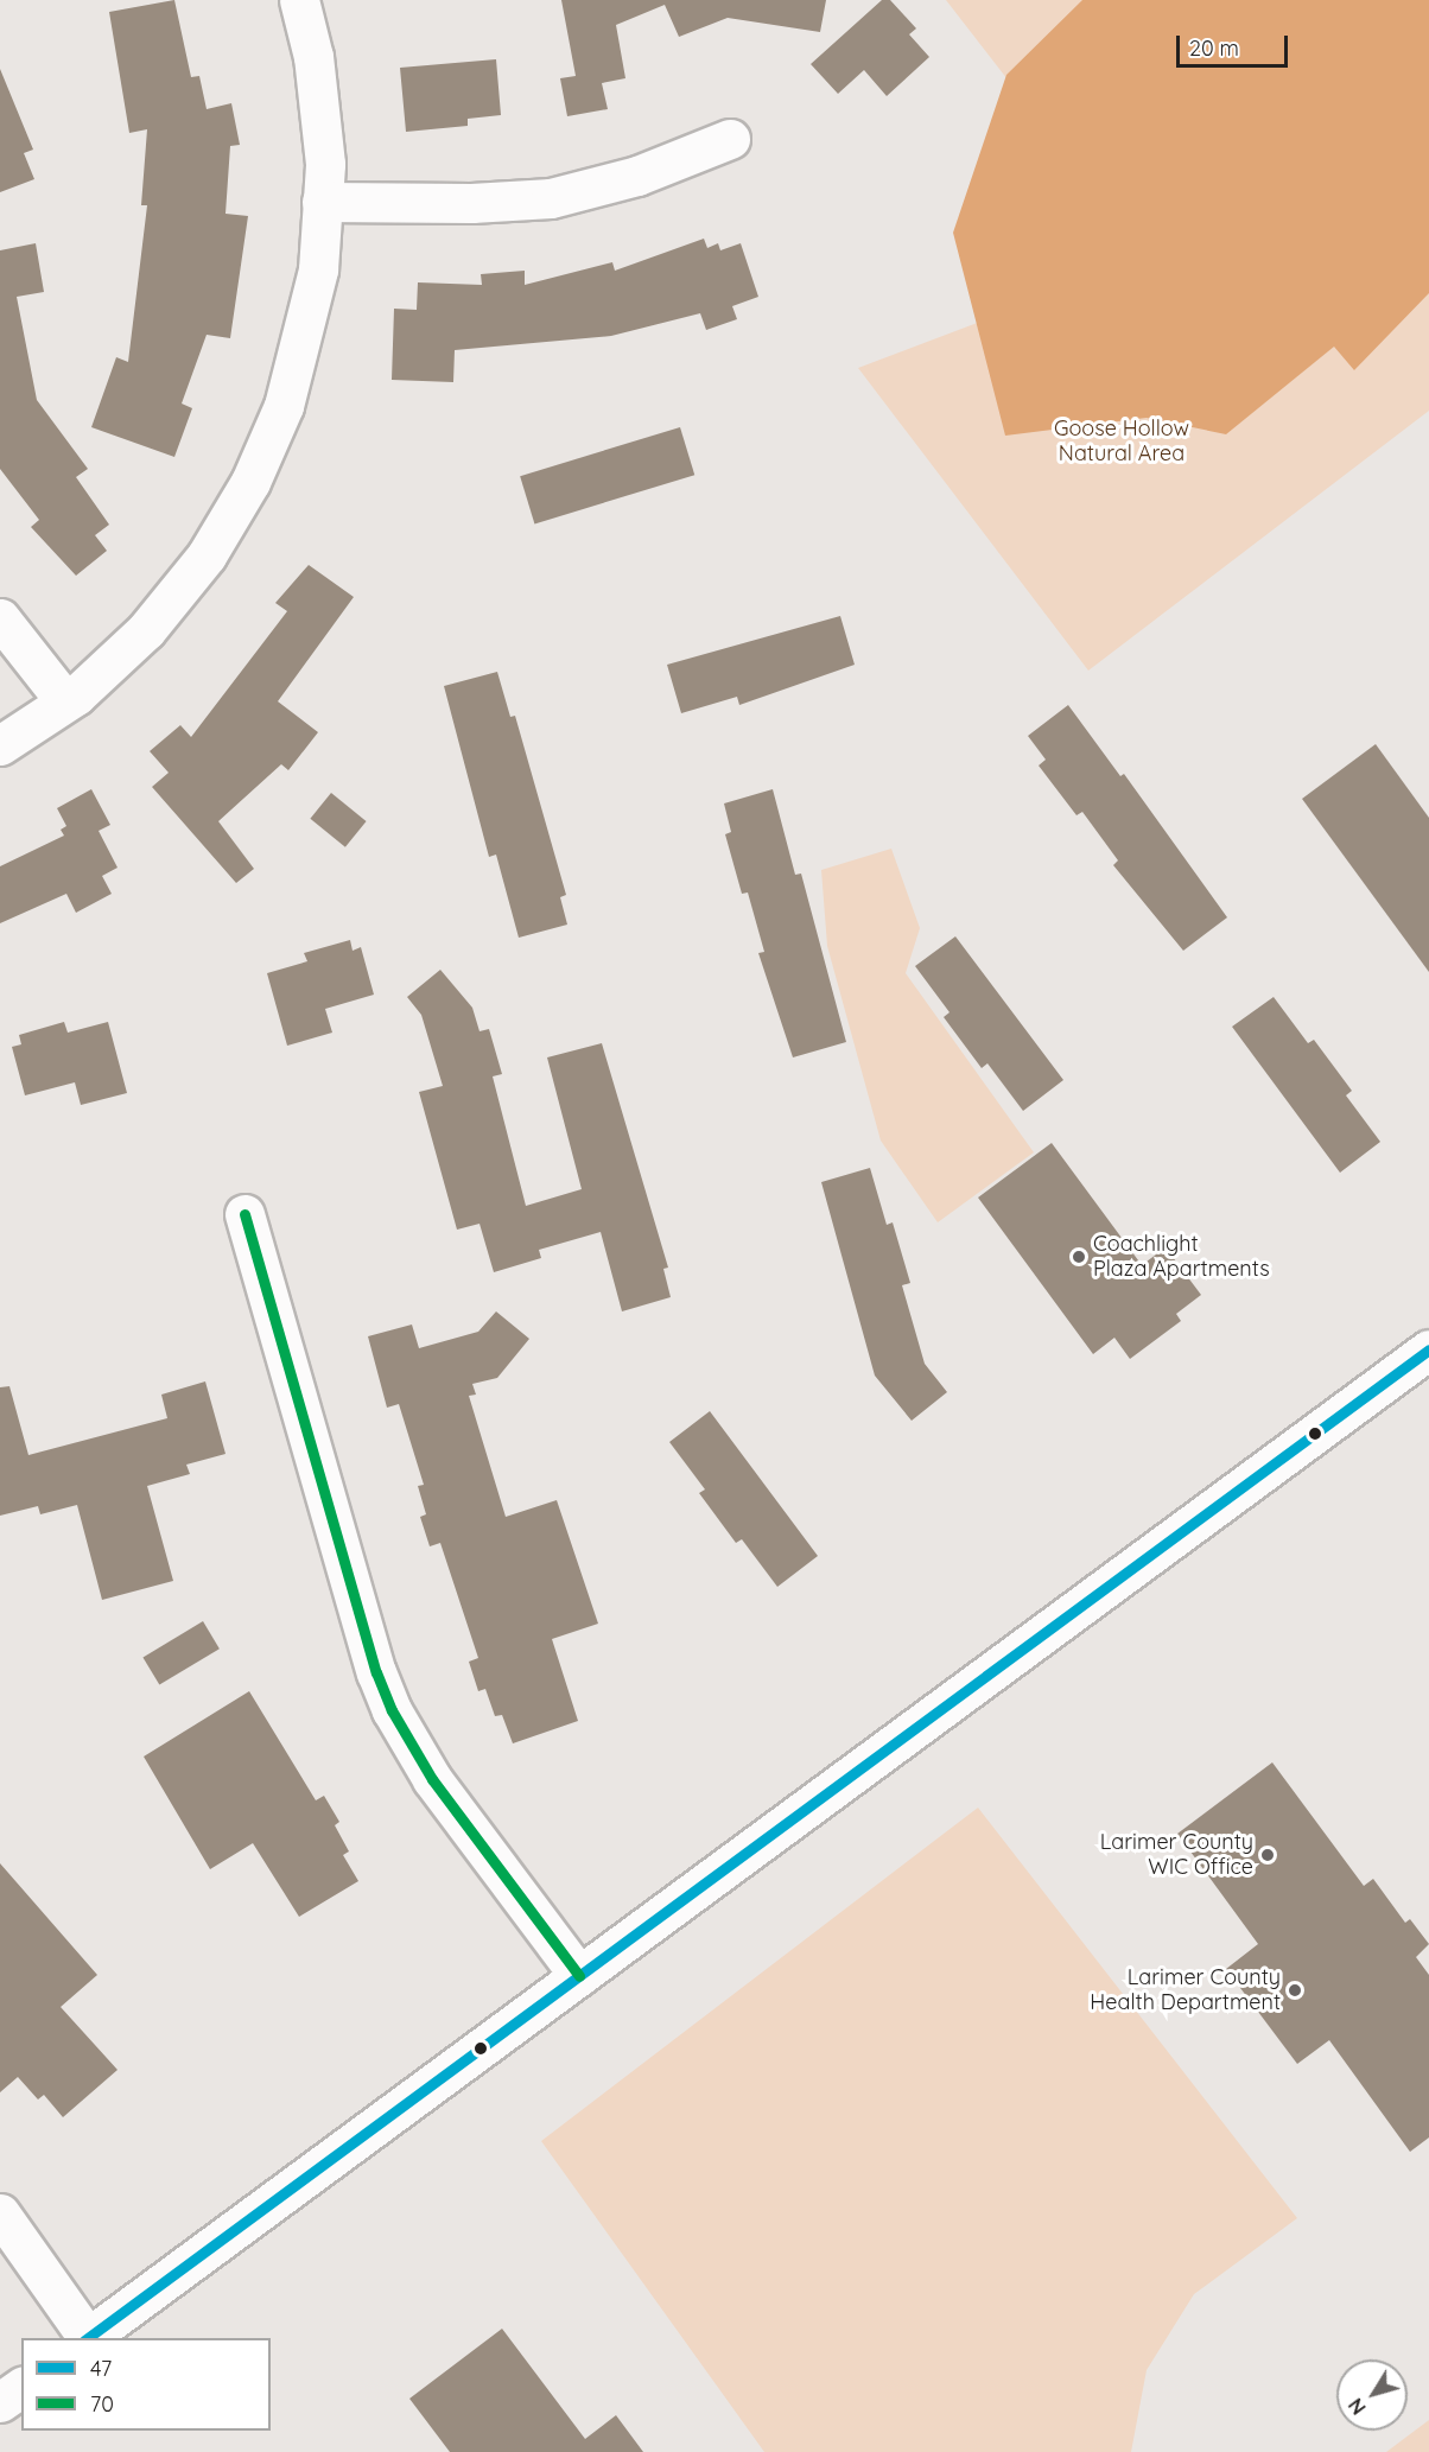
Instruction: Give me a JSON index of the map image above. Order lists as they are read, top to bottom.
{
  "parks": ["Goose Hollow Natural Area"],
  "places": ["Coachlight Plaza Apartments", "Larimer County WIC Office", "Larimer County Health Department"],
  "lines": ["transit line 70", "transit line 47"],
  "legend": ["47", "70"],
  "scale_bar": "20 m",
  "north": "bottom left"
}
